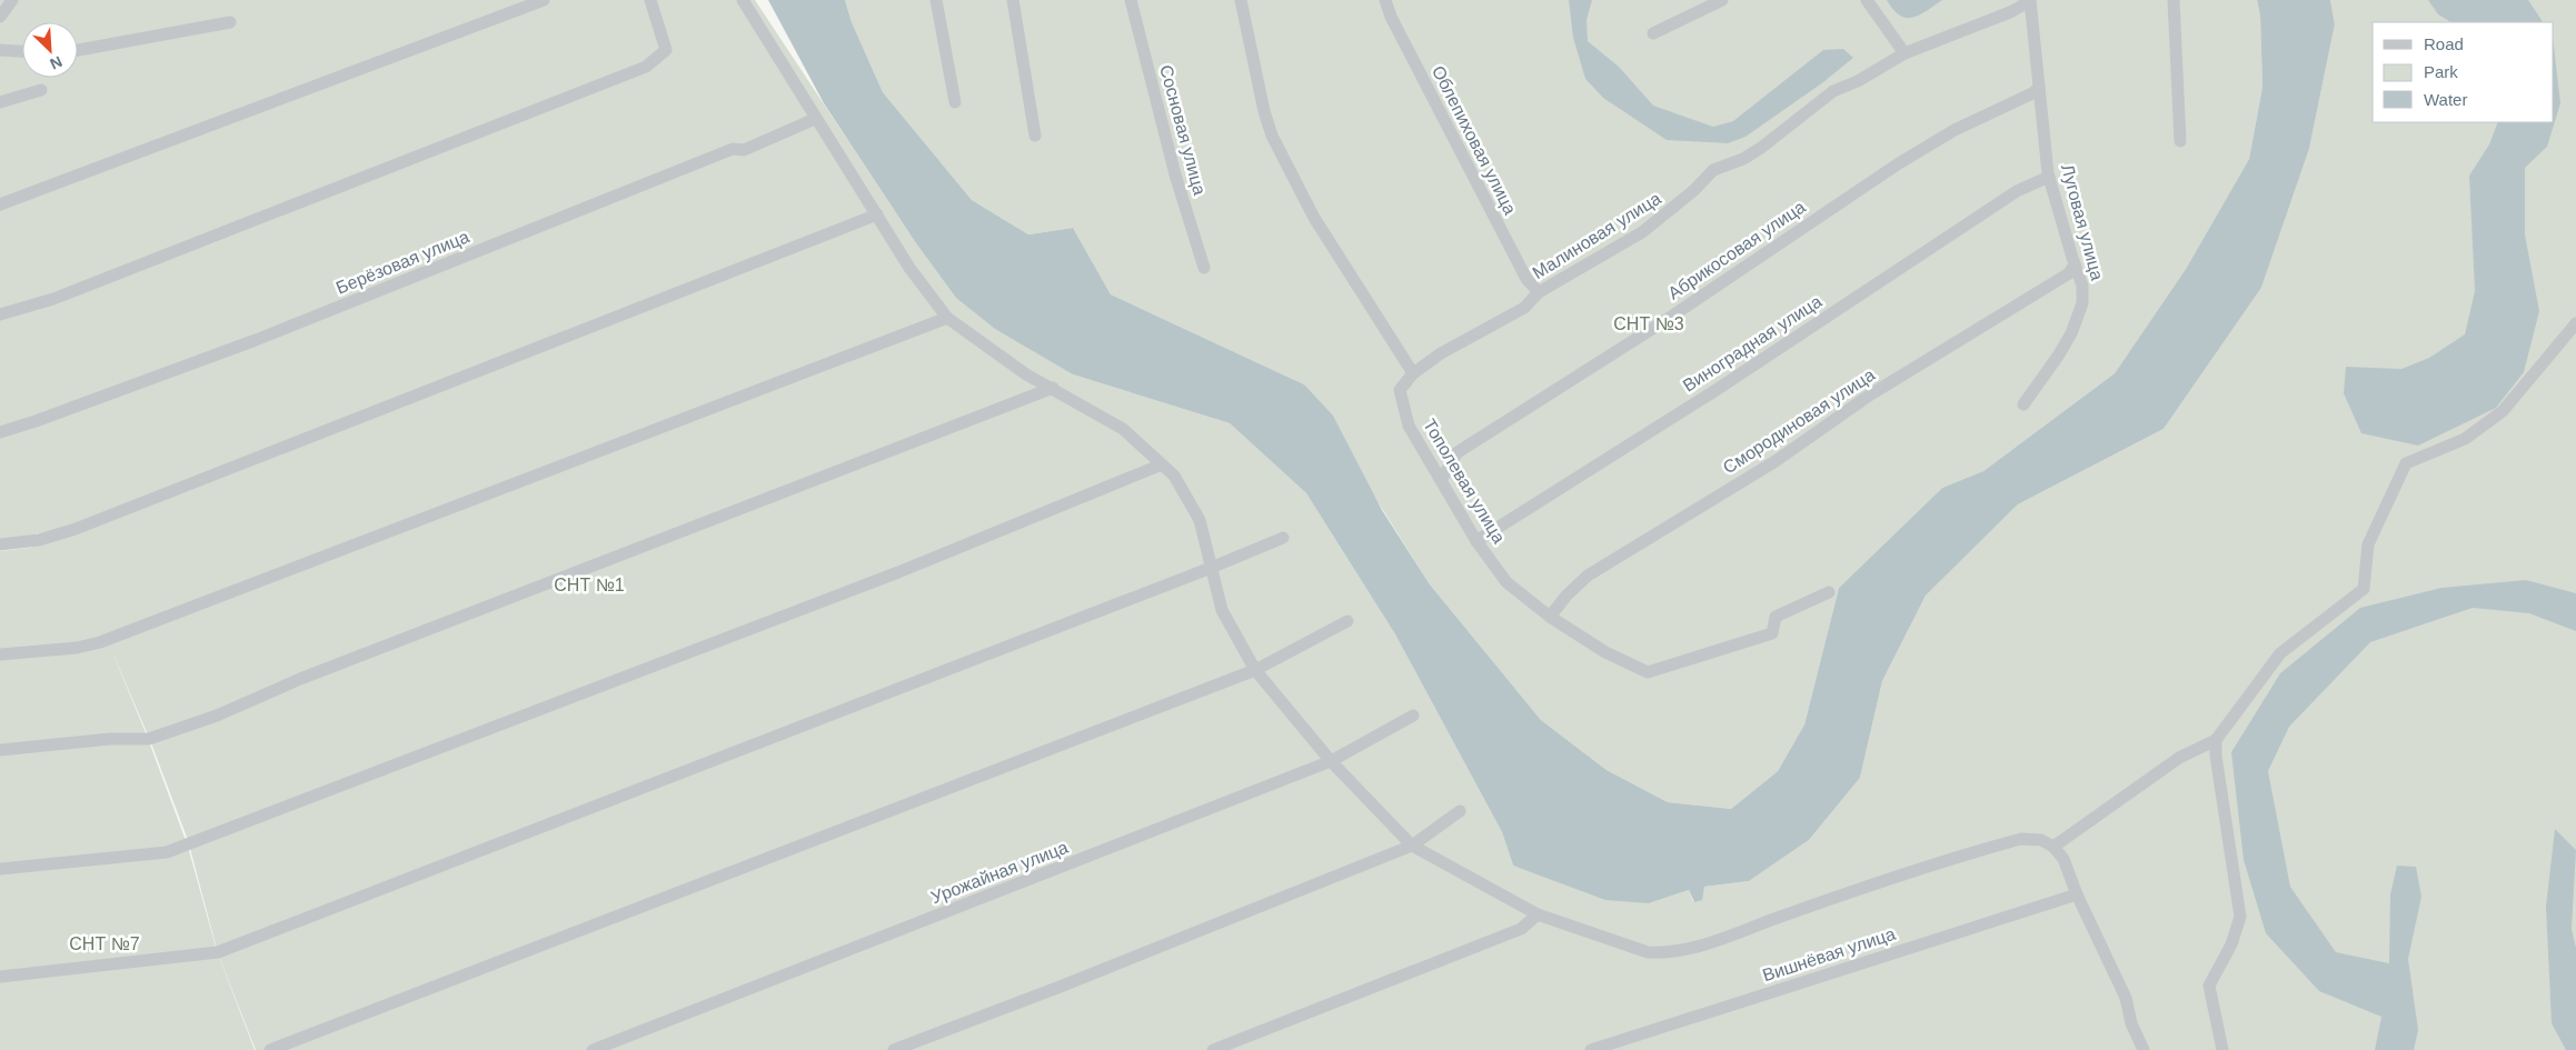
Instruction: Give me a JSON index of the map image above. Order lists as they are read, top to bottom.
{
  "streets": {
    "street": [
      "Сосновая улица",
      "Облепиховая улица",
      "Луговая улица",
      "Малиновая улица",
      "Абрикосовая улица",
      "Берёзовая улица",
      "Виноградная улица",
      "Смородиновая улица",
      "Тополевая улица",
      "Урожайная улица",
      "Вишнёвая улица"
    ]
  },
  "crossings": [
    ["Облепиховая улица", "Малиновая улица"],
    ["Луговая улица", "Малиновая улица"],
    ["Луговая улица", "Абрикосовая улица"],
    ["Луговая улица", "Виноградная улица"],
    ["Луговая улица", "Смородиновая улица"],
    ["Малиновая улица", "Тополевая улица"],
    ["Абрикосовая улица", "Тополевая улица"],
    ["Виноградная улица", "Тополевая улица"],
    ["Смородиновая улица", "Тополевая улица"]
  ],
  "parks": ["СНТ №3", "СНТ №1", "СНТ №7"],
  "legend": ["Road", "Park", "Water"],
  "north": "bottom right"
}
